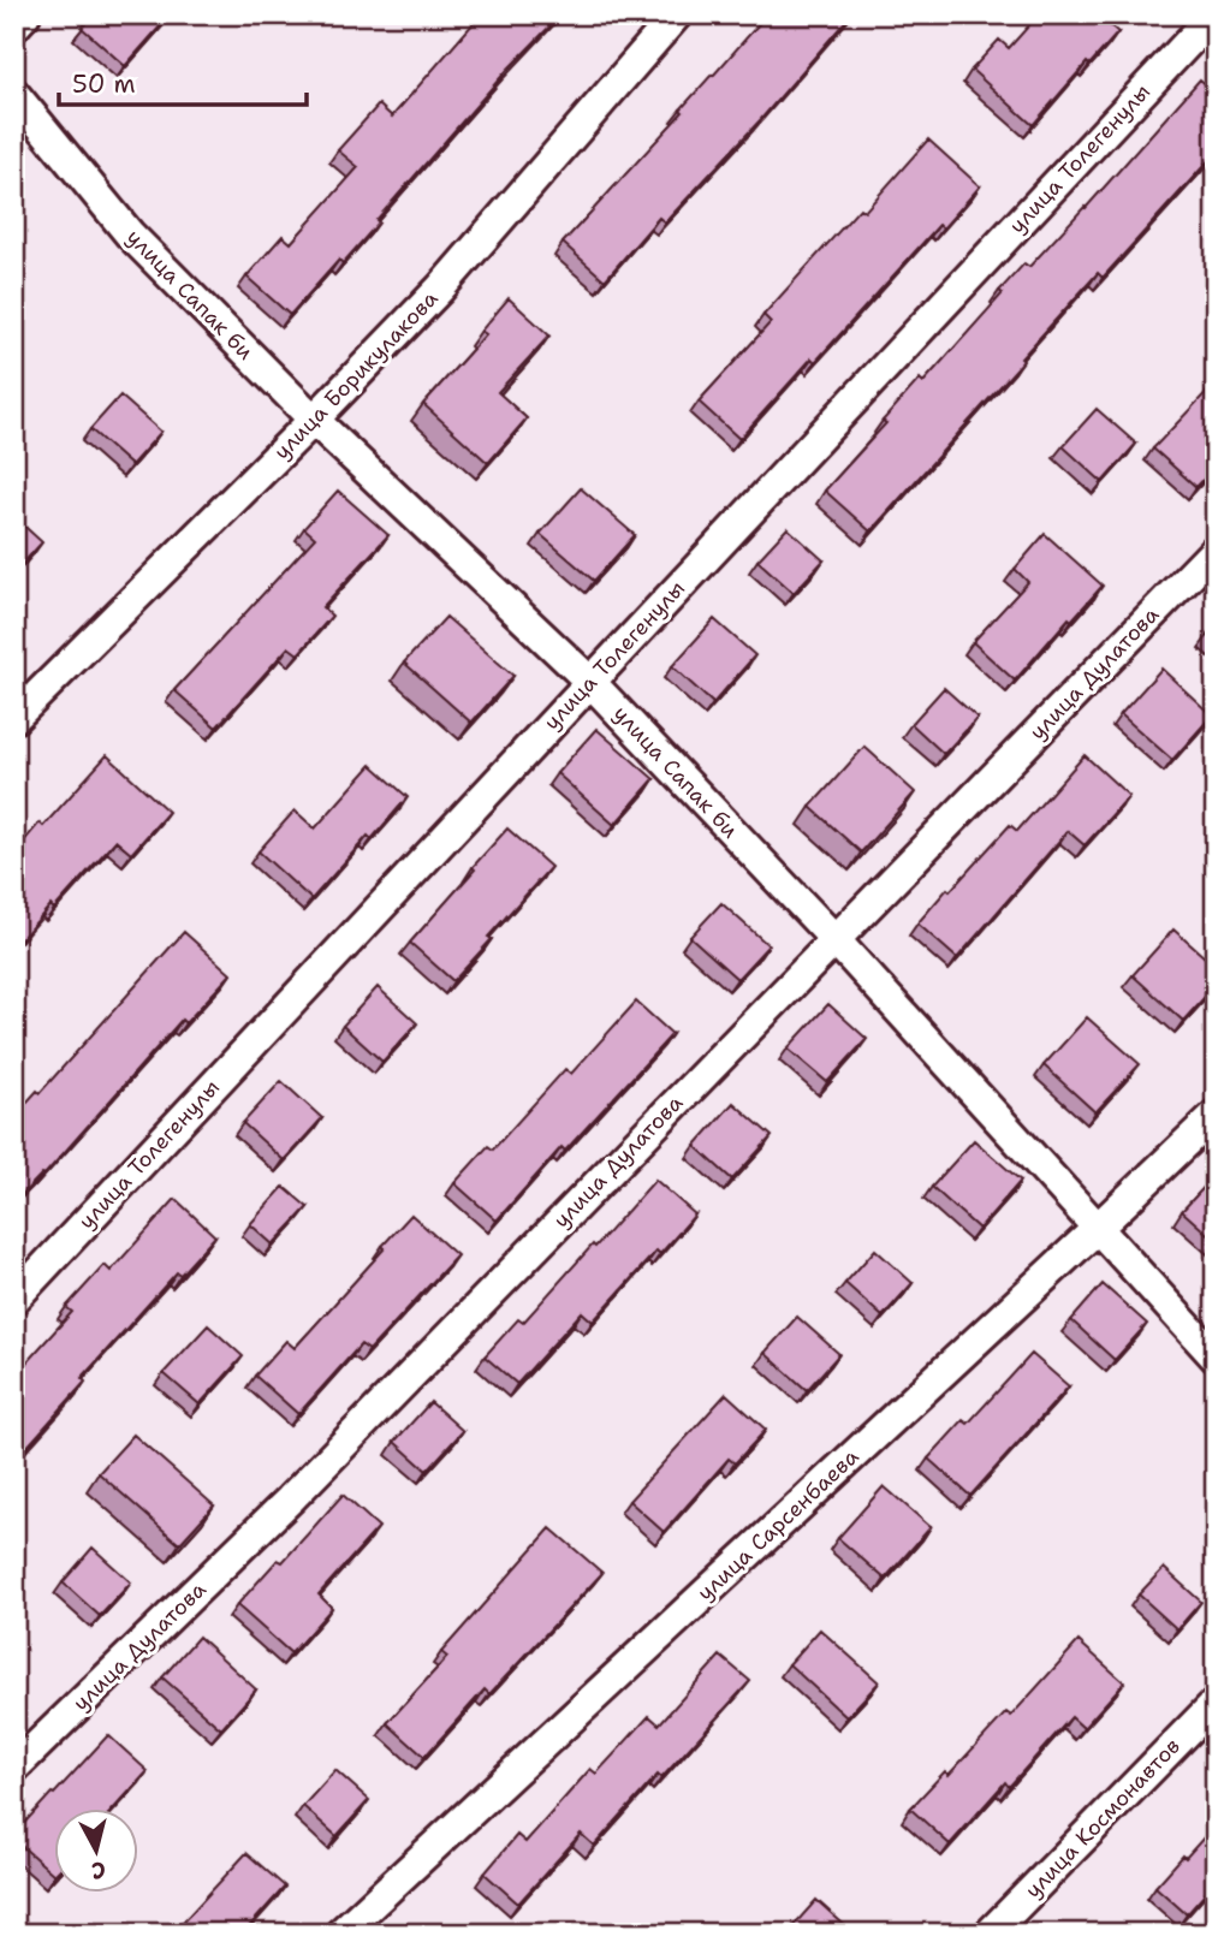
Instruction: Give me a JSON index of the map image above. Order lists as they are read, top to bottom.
{
  "streets": {
    "street": [
      "улица Толегенулы",
      "улица Сапак би",
      "улица Борикулакова",
      "улица Дулатова",
      "улица Сарсенбаева",
      "улица Космонавтов"
    ]
  },
  "crossings": [
    ["улица Толегенулы", "улица Сапак би"],
    ["улица Сапак би", "улица Борикулакова"],
    ["улица Сапак би", "улица Дулатова"],
    ["улица Сапак би", "улица Сарсенбаева"]
  ],
  "scale_bar": "50 m",
  "north": "bottom"
}
